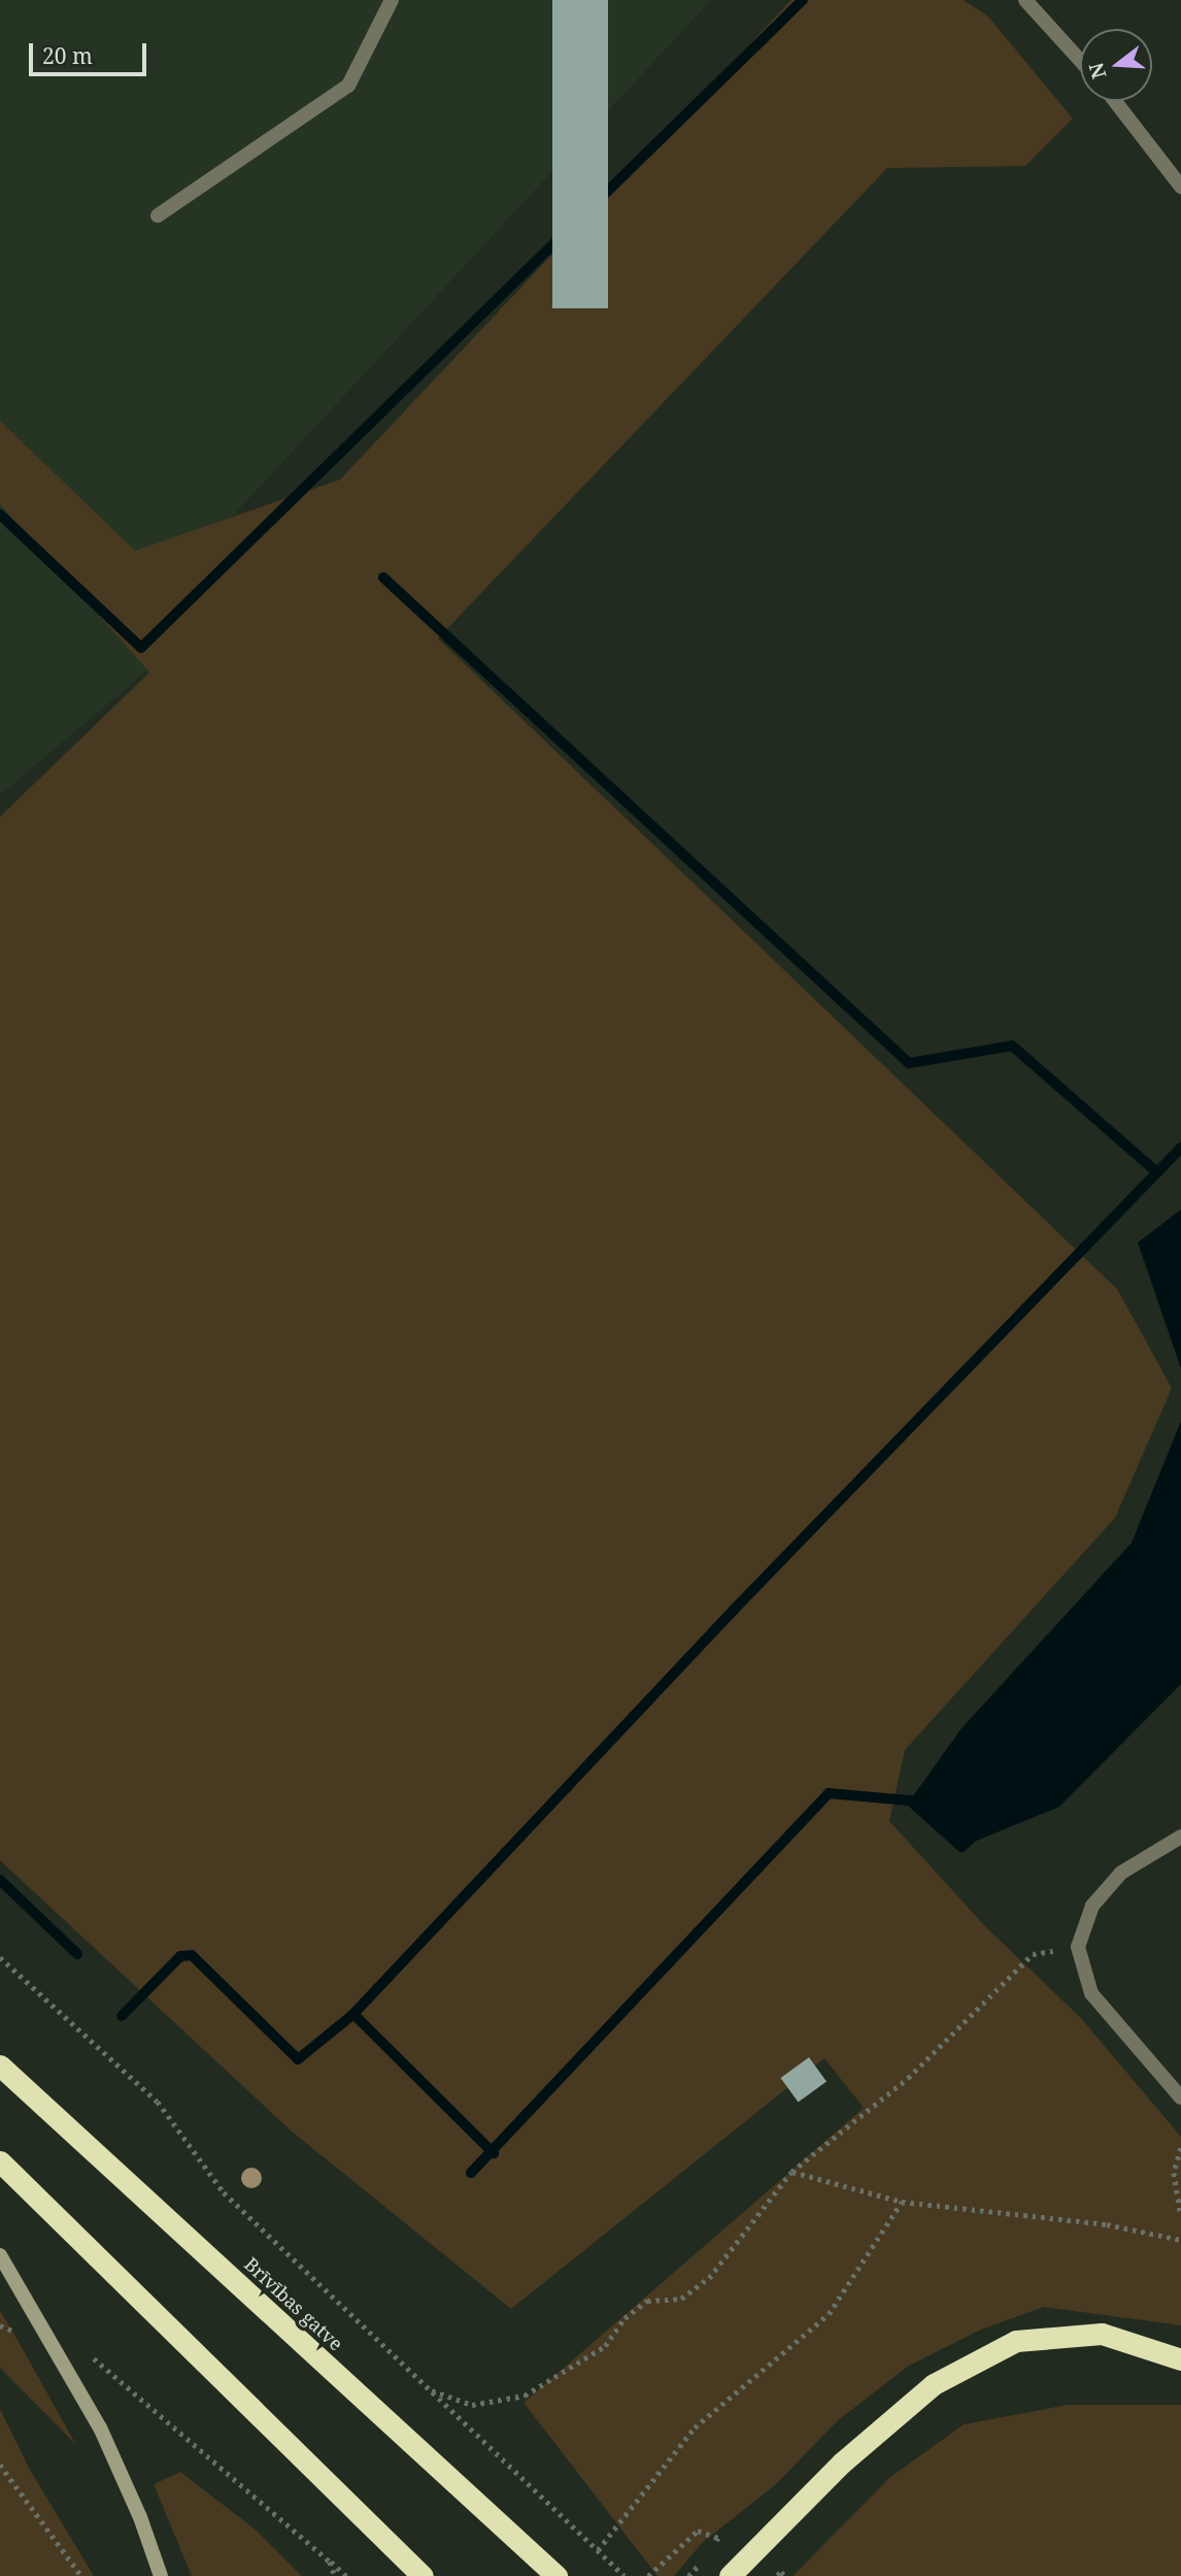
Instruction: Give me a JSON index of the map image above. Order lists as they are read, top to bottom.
{
  "streets": {
    "highway": ["Brīvības gatve"]
  },
  "scale_bar": "20 m",
  "north": "left"
}
